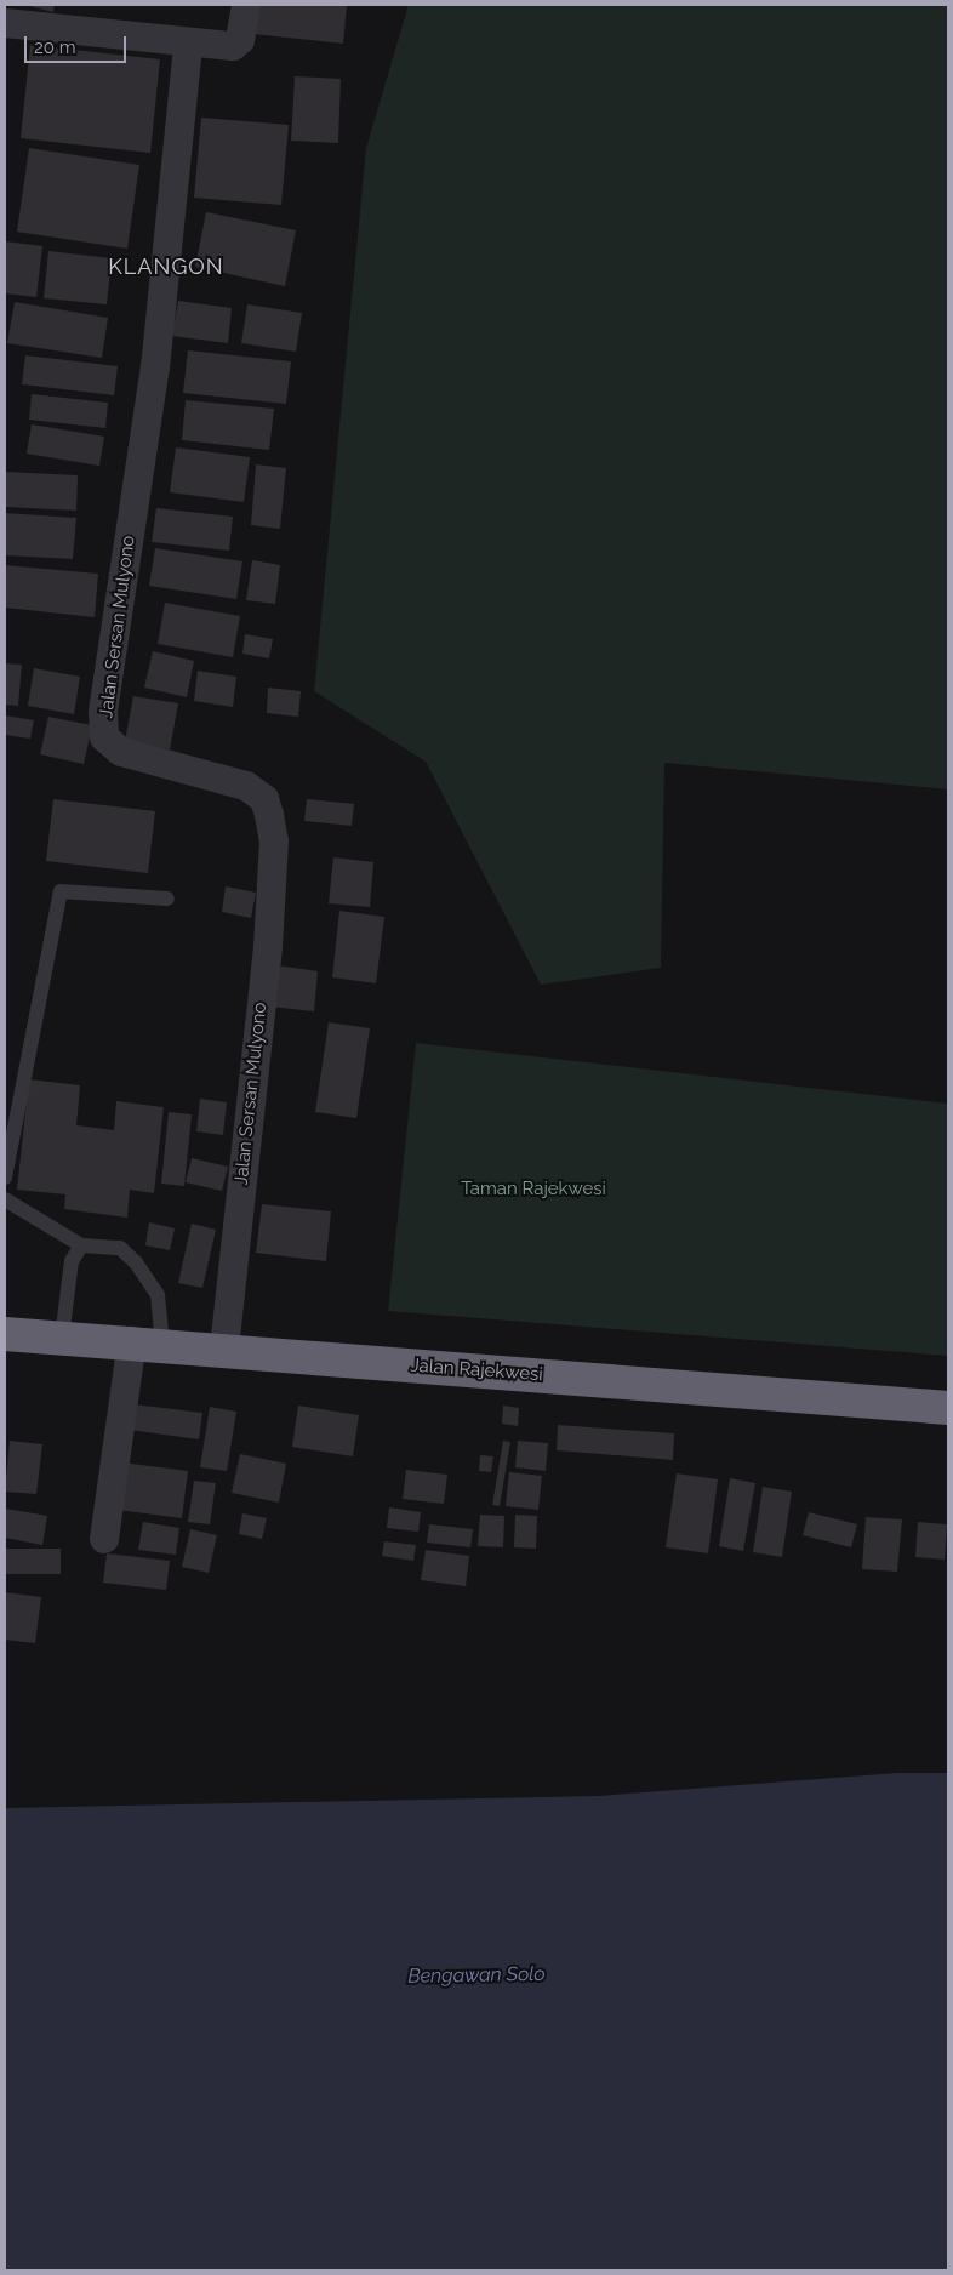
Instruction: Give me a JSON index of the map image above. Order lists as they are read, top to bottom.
{
  "streets": {
    "highway": ["Jalan Rajekwesi"],
    "street": ["Jalan Sersan Mulyono"]
  },
  "crossings": [
    ["Jalan Sersan Mulyono", "Jalan Rajekwesi"]
  ],
  "districts": ["KLANGON"],
  "water": ["Bengawan Solo"],
  "parks": ["Taman Rajekwesi"],
  "scale_bar": "20 m"
}
